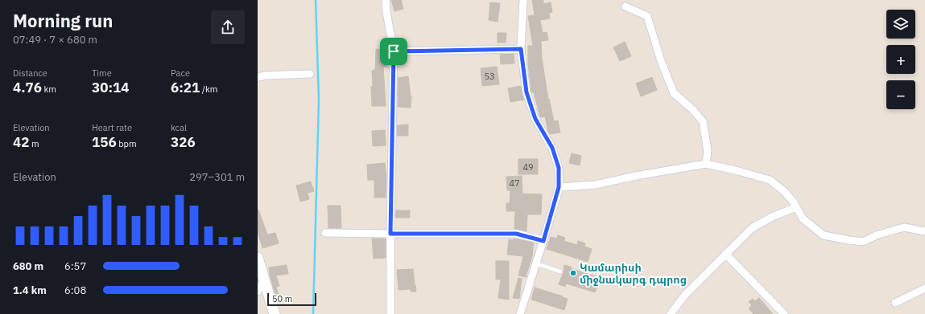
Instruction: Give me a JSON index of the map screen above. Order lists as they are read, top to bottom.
{
  "places": ["Կամարիսի միջնակարգ դպրոց"],
  "house_numbers": ["53", "49", "47"],
  "scale_bar": "50 m",
  "page": {
    "heading": ["Morning run", "07:49 · 7 × 680 m"],
    "map_buttons": ["+", "−"],
    "stats": [
      ["Distance", "4.76 km"],
      ["Time", "30:14"],
      ["Pace", "6:21 /km"],
      ["Elevation", "42 m"],
      ["Heart rate", "156 bpm"],
      ["kcal", "326"]
    ],
    "chart": ["Elevation", "297–301 m"],
    "list": [
      {
        "name": "680 m",
        "note": "6:57"
      },
      {
        "name": "1.4 km",
        "note": "6:08"
      }
    ],
    "scale": "50 m"
  }
}
